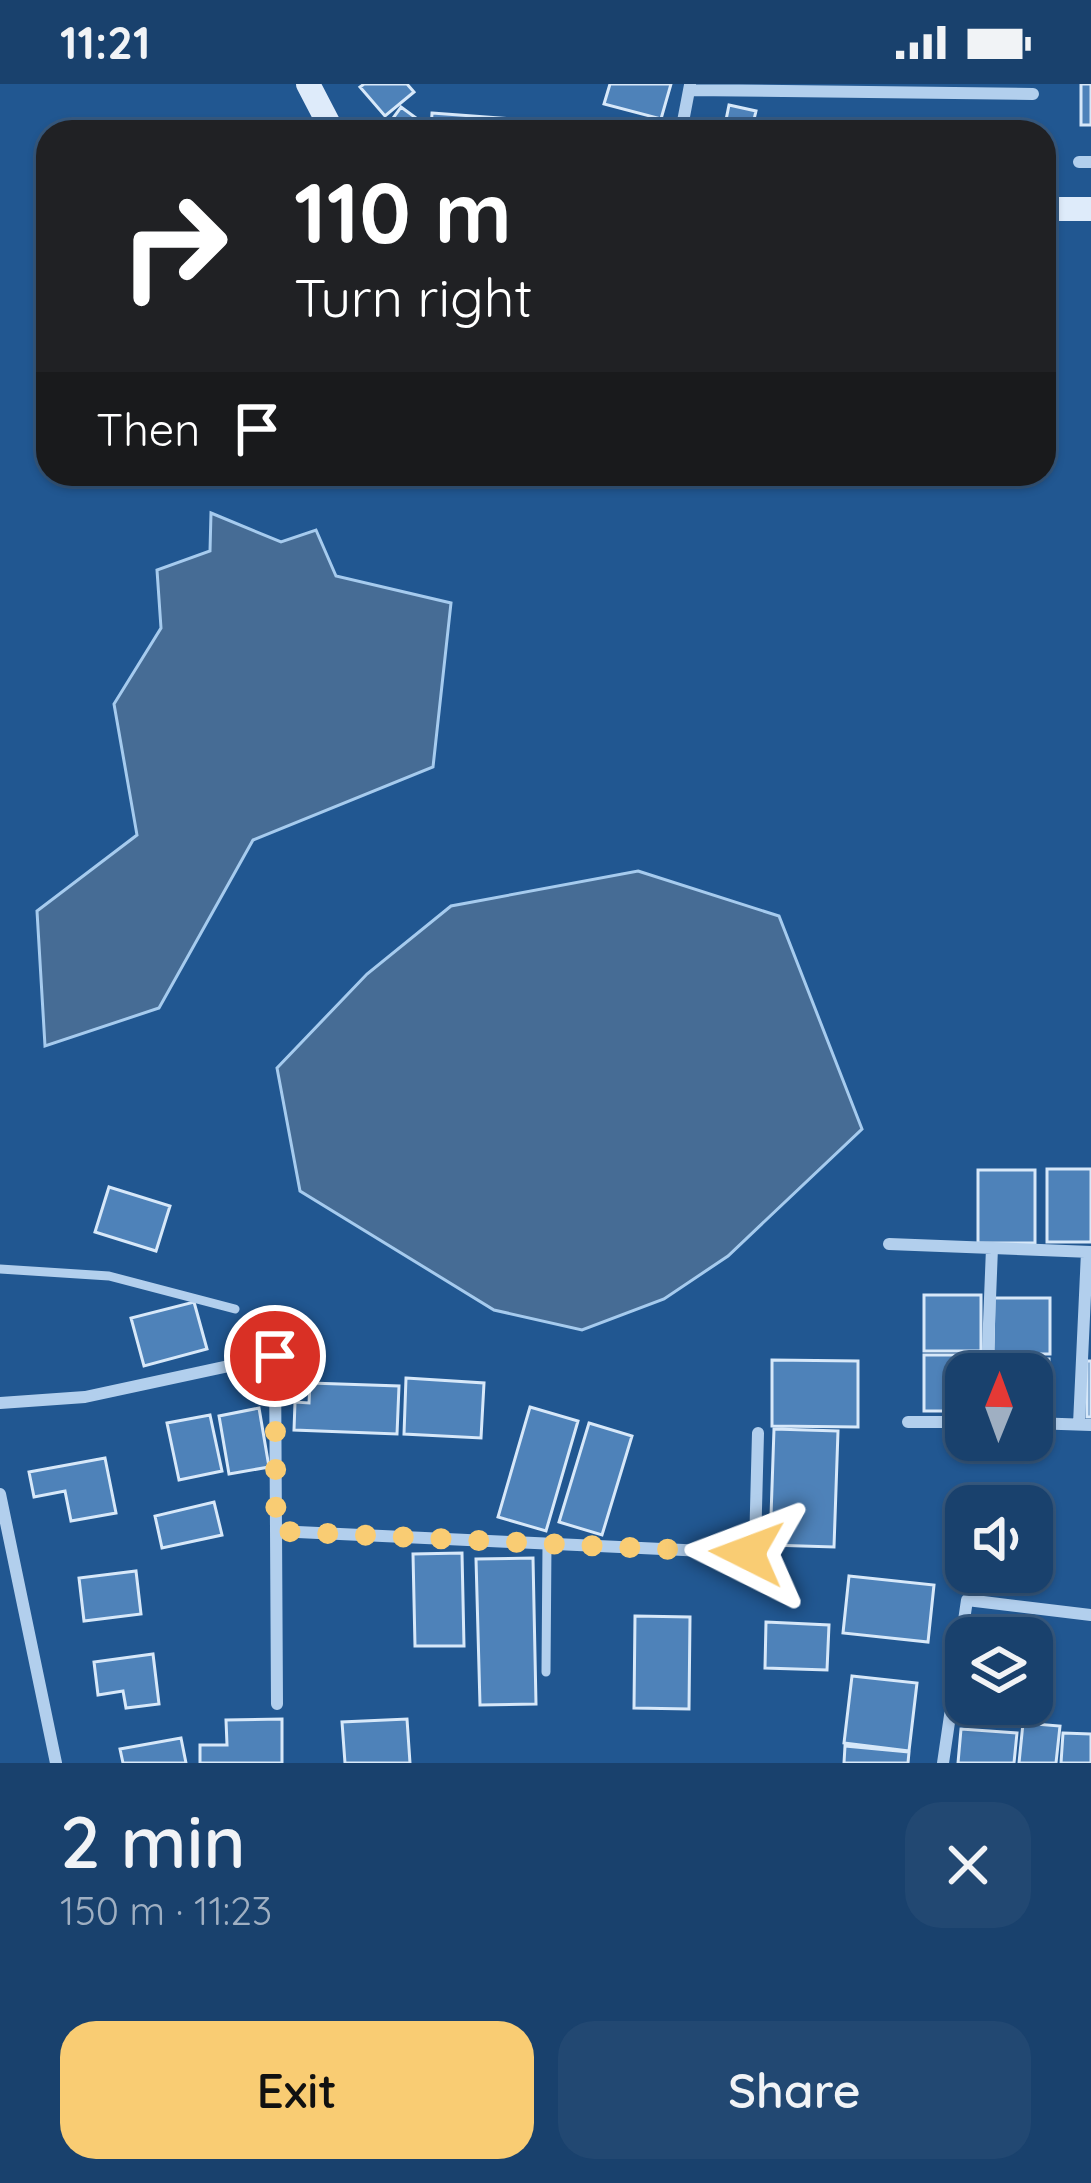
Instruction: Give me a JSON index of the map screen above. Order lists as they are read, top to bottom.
{
  "north": "top",
  "page": {
    "status": "11:21",
    "turn": ["110 m", "Turn right"],
    "then": "Then",
    "heading": ["2 min", "150 m · 11:23"],
    "buttons": ["Exit", "Share"]
  }
}
